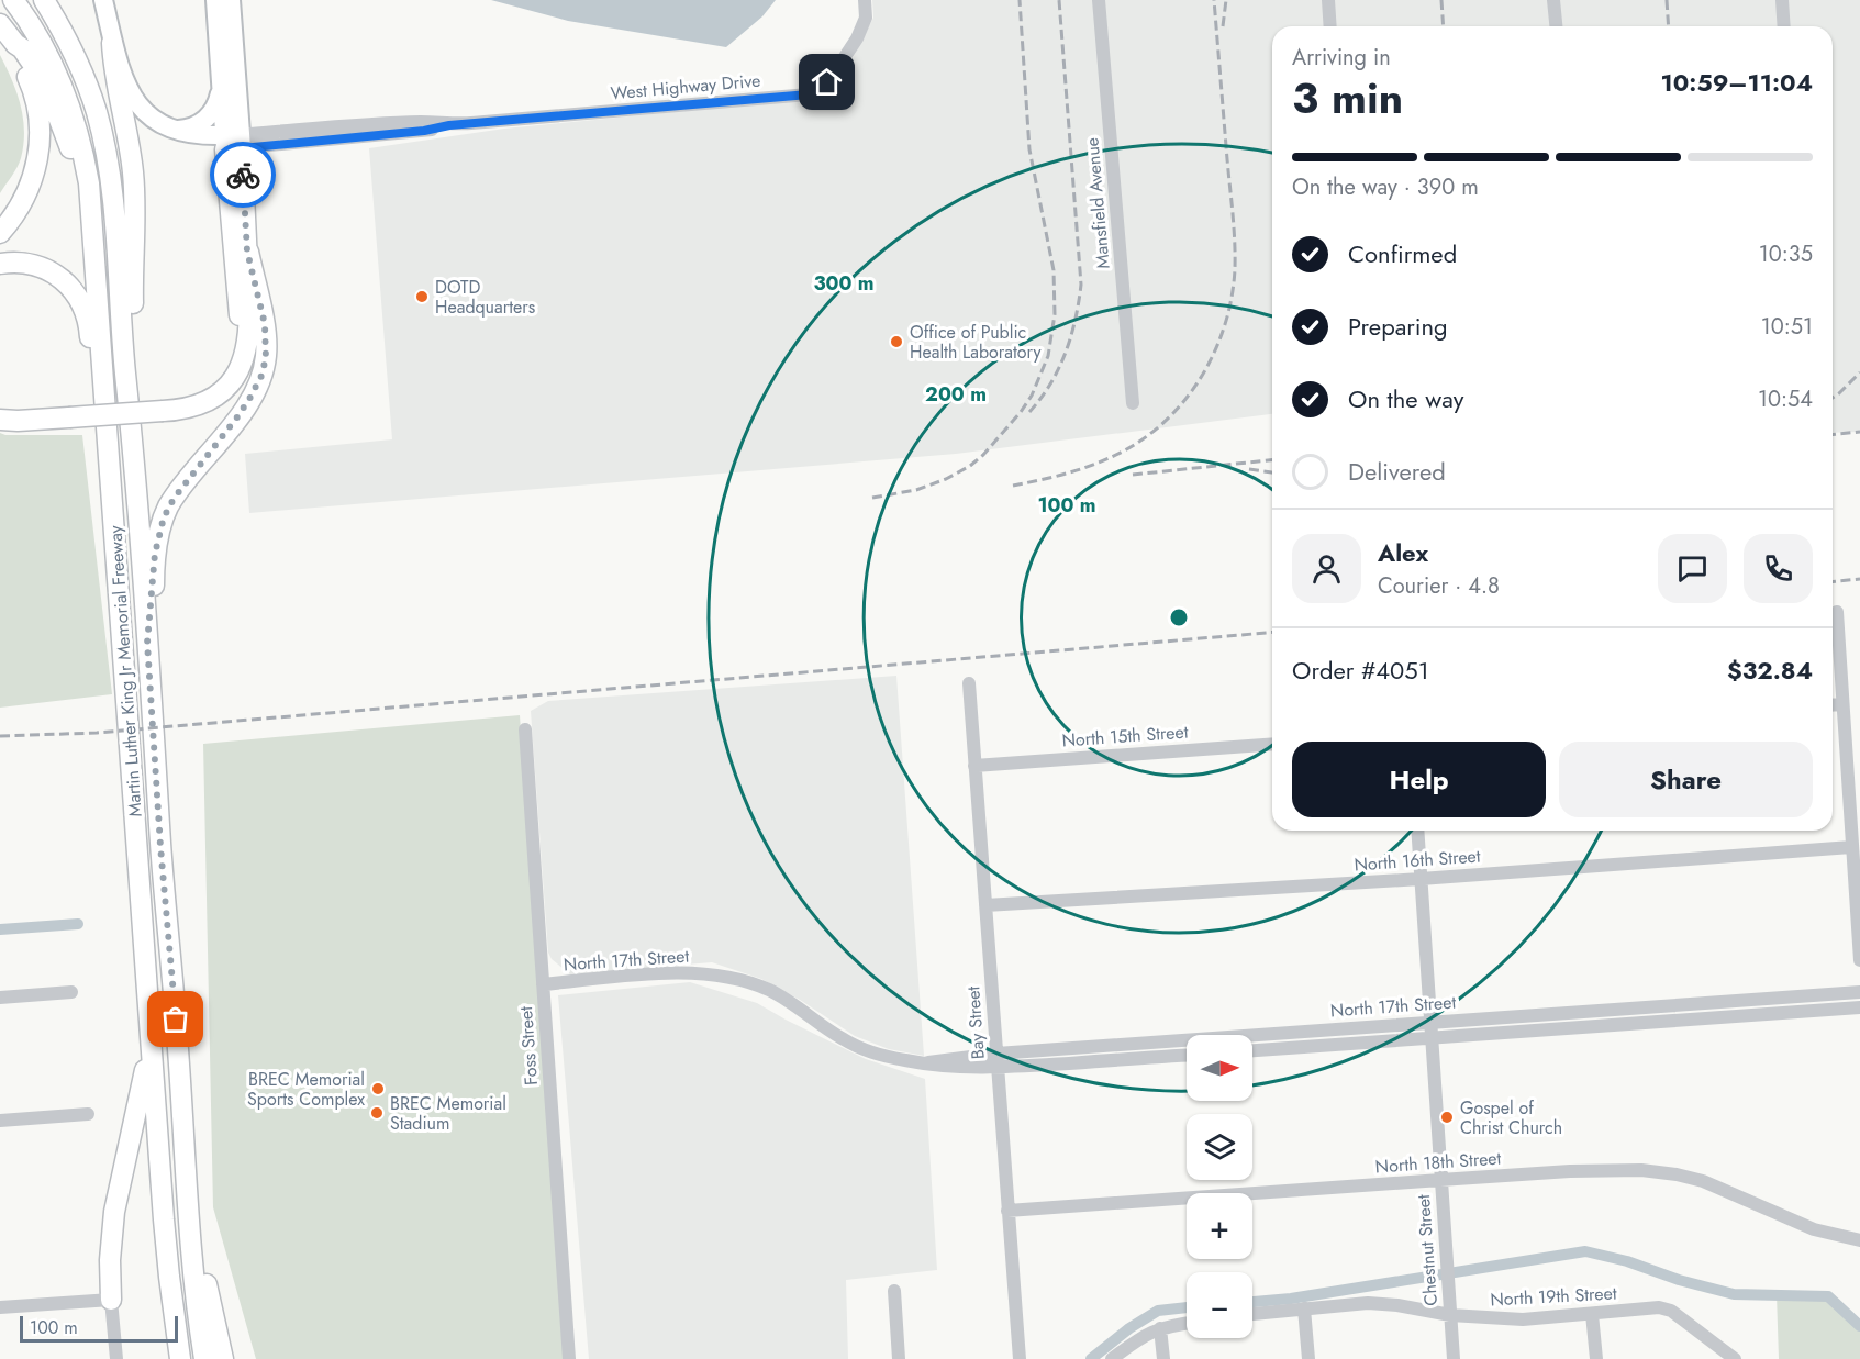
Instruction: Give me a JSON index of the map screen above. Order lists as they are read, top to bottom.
{
  "streets": {
    "highway": ["Martin Luther King Jr Memorial Freeway"],
    "street": [
      "West Highway Drive",
      "Mansfield Avenue",
      "North 15th Street",
      "North 16th Street",
      "North 17th Street",
      "Bay Street",
      "Foss Street",
      "North 18th Street",
      "Chestnut Street",
      "North 19th Street"
    ]
  },
  "crossings": [
    ["North 15th Street", "Bay Street"],
    ["North 16th Street", "Bay Street"],
    ["North 16th Street", "Chestnut Street"],
    ["North 17th Street", "Bay Street"],
    ["North 17th Street", "Foss Street"],
    ["North 17th Street", "Chestnut Street"],
    ["Bay Street", "North 18th Street"],
    ["North 18th Street", "Chestnut Street"],
    ["Chestnut Street", "North 19th Street"]
  ],
  "places": [
    "DOTD Headquarters",
    "Office of Public Health Laboratory",
    "BREC Memorial Sports Complex",
    "BREC Memorial Stadium",
    "Gospel of Christ Church"
  ],
  "scale_bar": "100 m",
  "north": "right",
  "page": {
    "heading": ["3 min", "Arriving in", "10:59–11:04"],
    "panel": [
      "Alex",
      "Courier · 4.8",
      "Order #4051",
      "$32.84"
    ],
    "bar": "On the way · 390 m",
    "list": [
      ["Confirmed", "10:35"],
      ["Preparing", "10:51"],
      ["On the way", "10:54"],
      "Delivered"
    ],
    "buttons": ["Help", "Share"],
    "map_buttons": ["+", "−"],
    "scale": "100 m"
  },
  "rings": ["300 m", "200 m", "100 m"]
}
